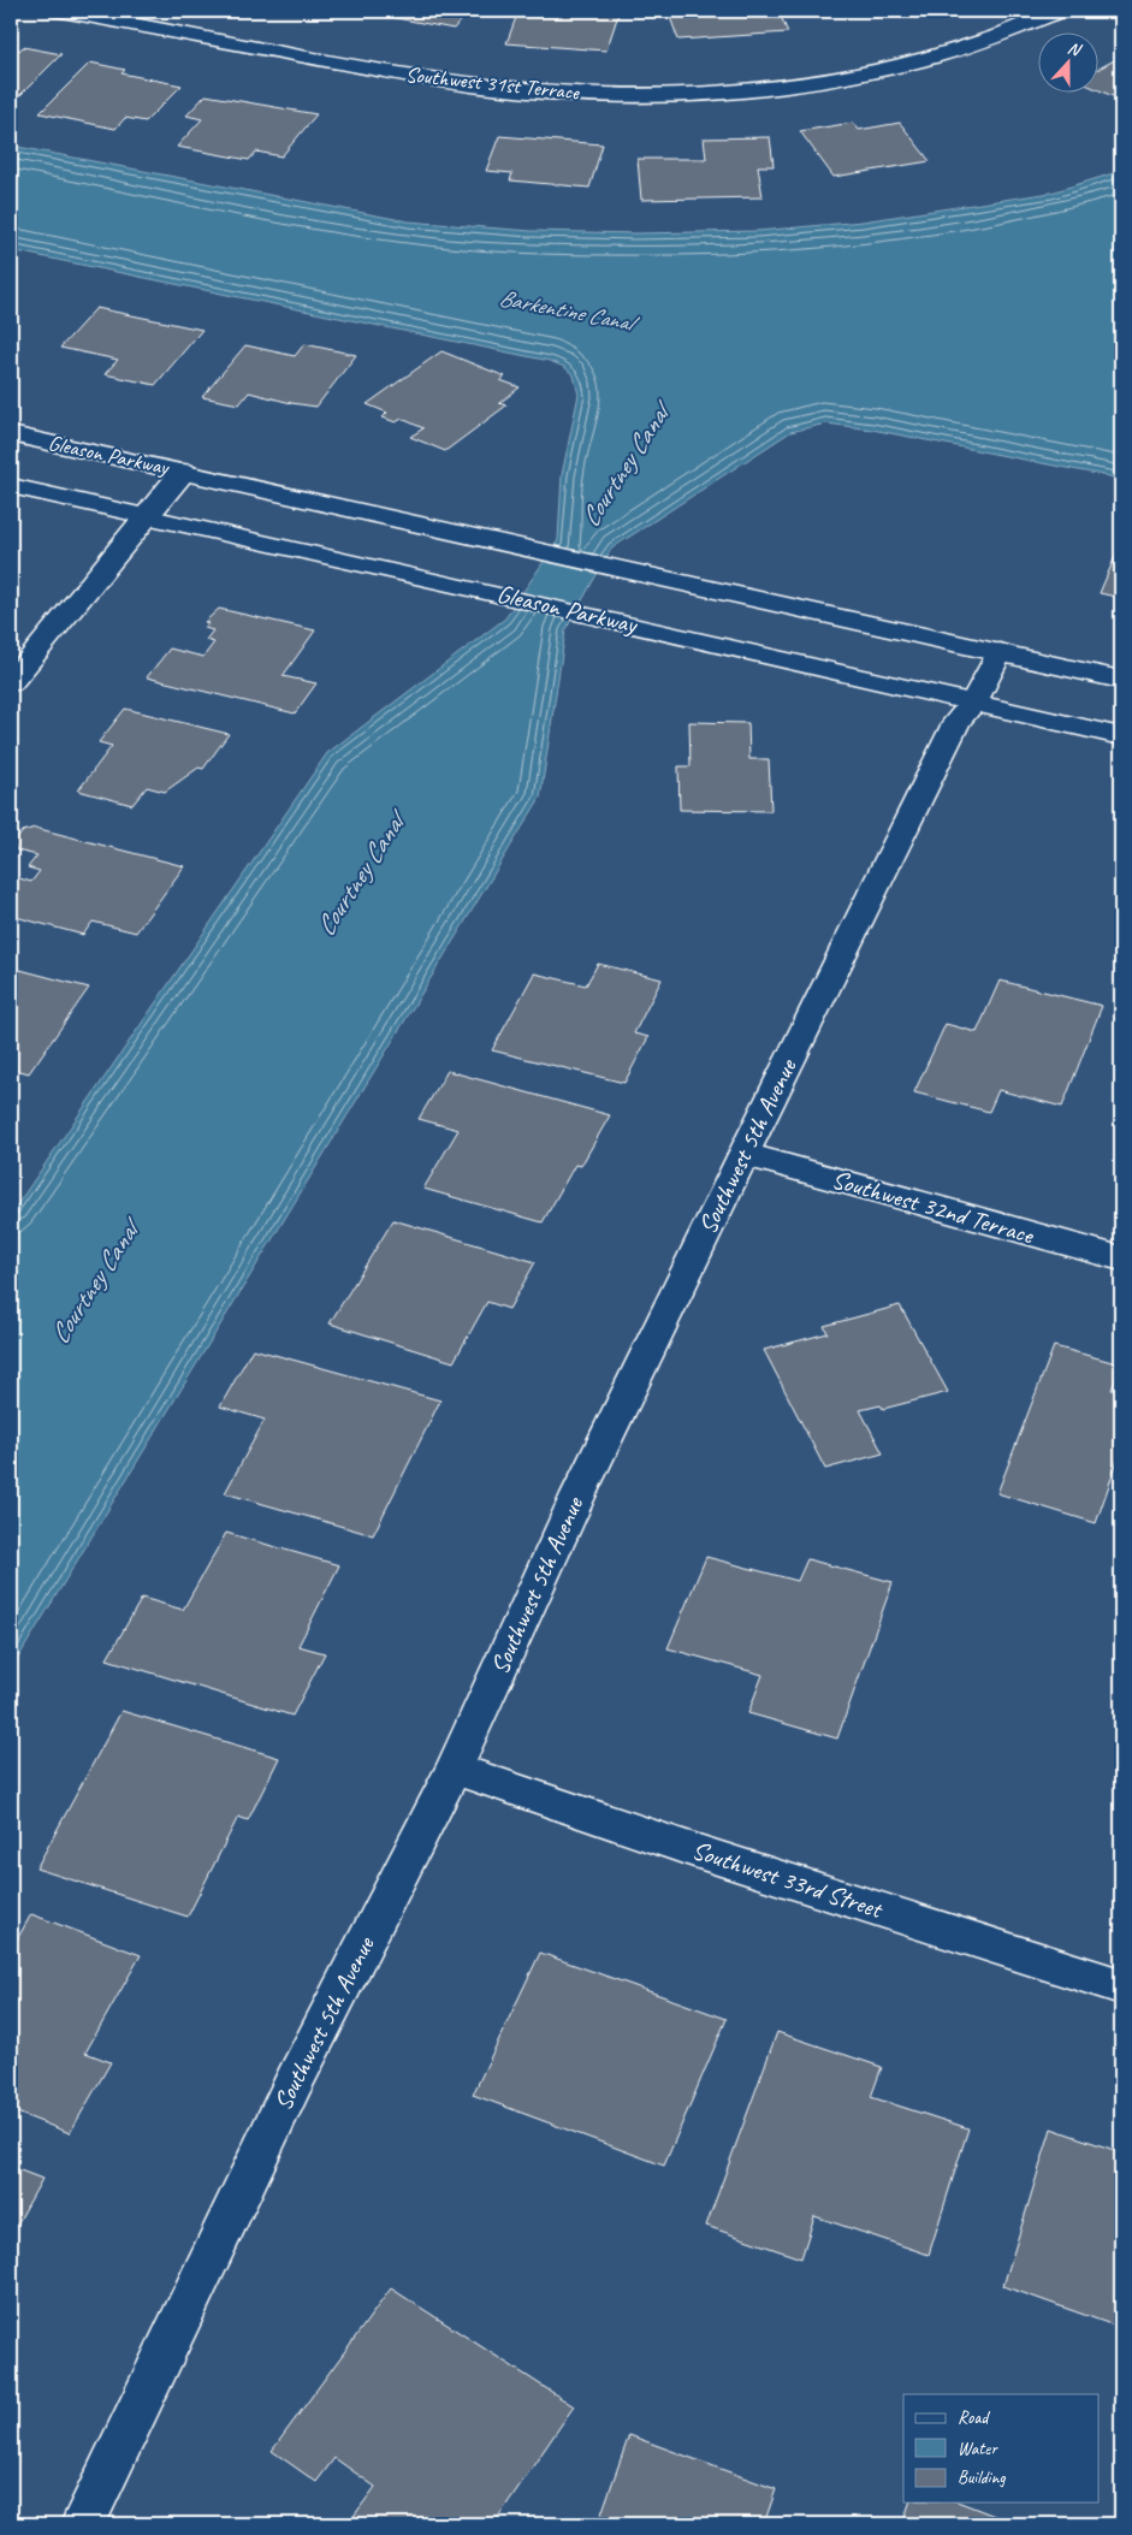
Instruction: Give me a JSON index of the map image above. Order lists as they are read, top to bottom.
{
  "streets": {
    "street": [
      "Southwest 31st Terrace",
      "Gleason Parkway",
      "Southwest 5th Avenue",
      "Southwest 32nd Terrace",
      "Southwest 33rd Street"
    ]
  },
  "crossings": [
    ["Gleason Parkway", "Southwest 5th Avenue"],
    ["Southwest 5th Avenue", "Southwest 32nd Terrace"],
    ["Southwest 5th Avenue", "Southwest 33rd Street"]
  ],
  "water": ["Barkentine Canal", "Courtney Canal"],
  "legend": ["Road", "Water", "Building"],
  "north": "top"
}
